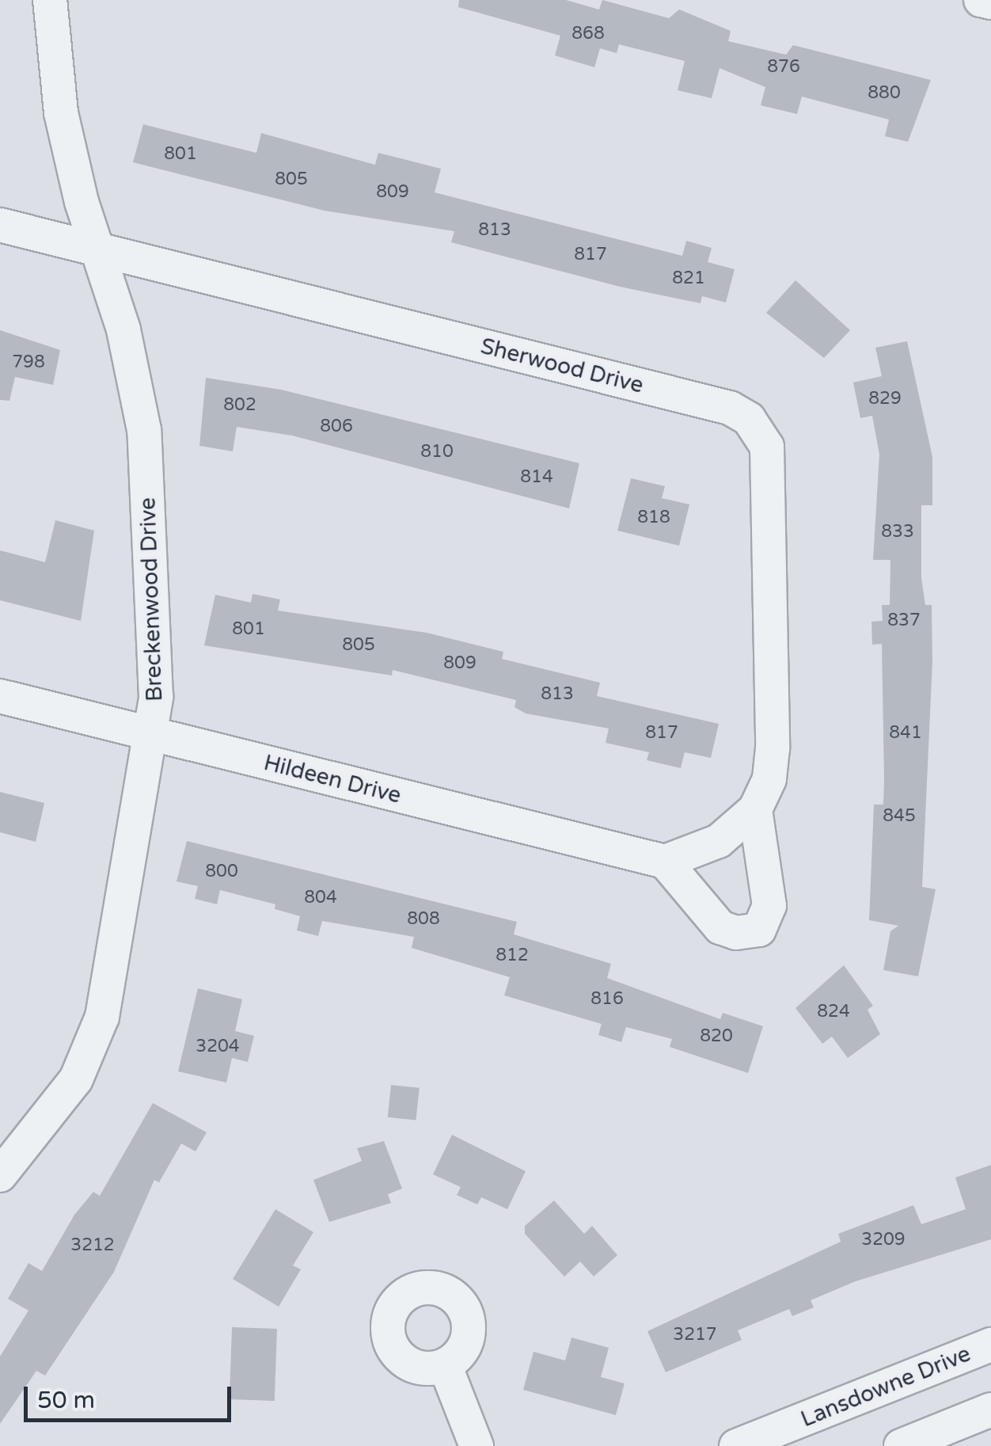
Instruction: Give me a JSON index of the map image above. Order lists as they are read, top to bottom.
{
  "streets": {
    "street": [
      "Sherwood Drive",
      "Breckenwood Drive",
      "Hildeen Drive",
      "Lansdowne Drive"
    ]
  },
  "crossings": [
    ["Sherwood Drive", "Breckenwood Drive"],
    ["Breckenwood Drive", "Hildeen Drive"]
  ],
  "house_numbers": [
    "868",
    "876",
    "880",
    "801",
    "805",
    "809",
    "813",
    "817",
    "821",
    "798",
    "829",
    "802",
    "806",
    "810",
    "814",
    "818",
    "833",
    "837",
    "801",
    "805",
    "809",
    "813",
    "817",
    "841",
    "845",
    "800",
    "804",
    "808",
    "812",
    "816",
    "824",
    "820",
    "3204",
    "3209",
    "3212",
    "3217"
  ],
  "scale_bar": "50 m"
}
